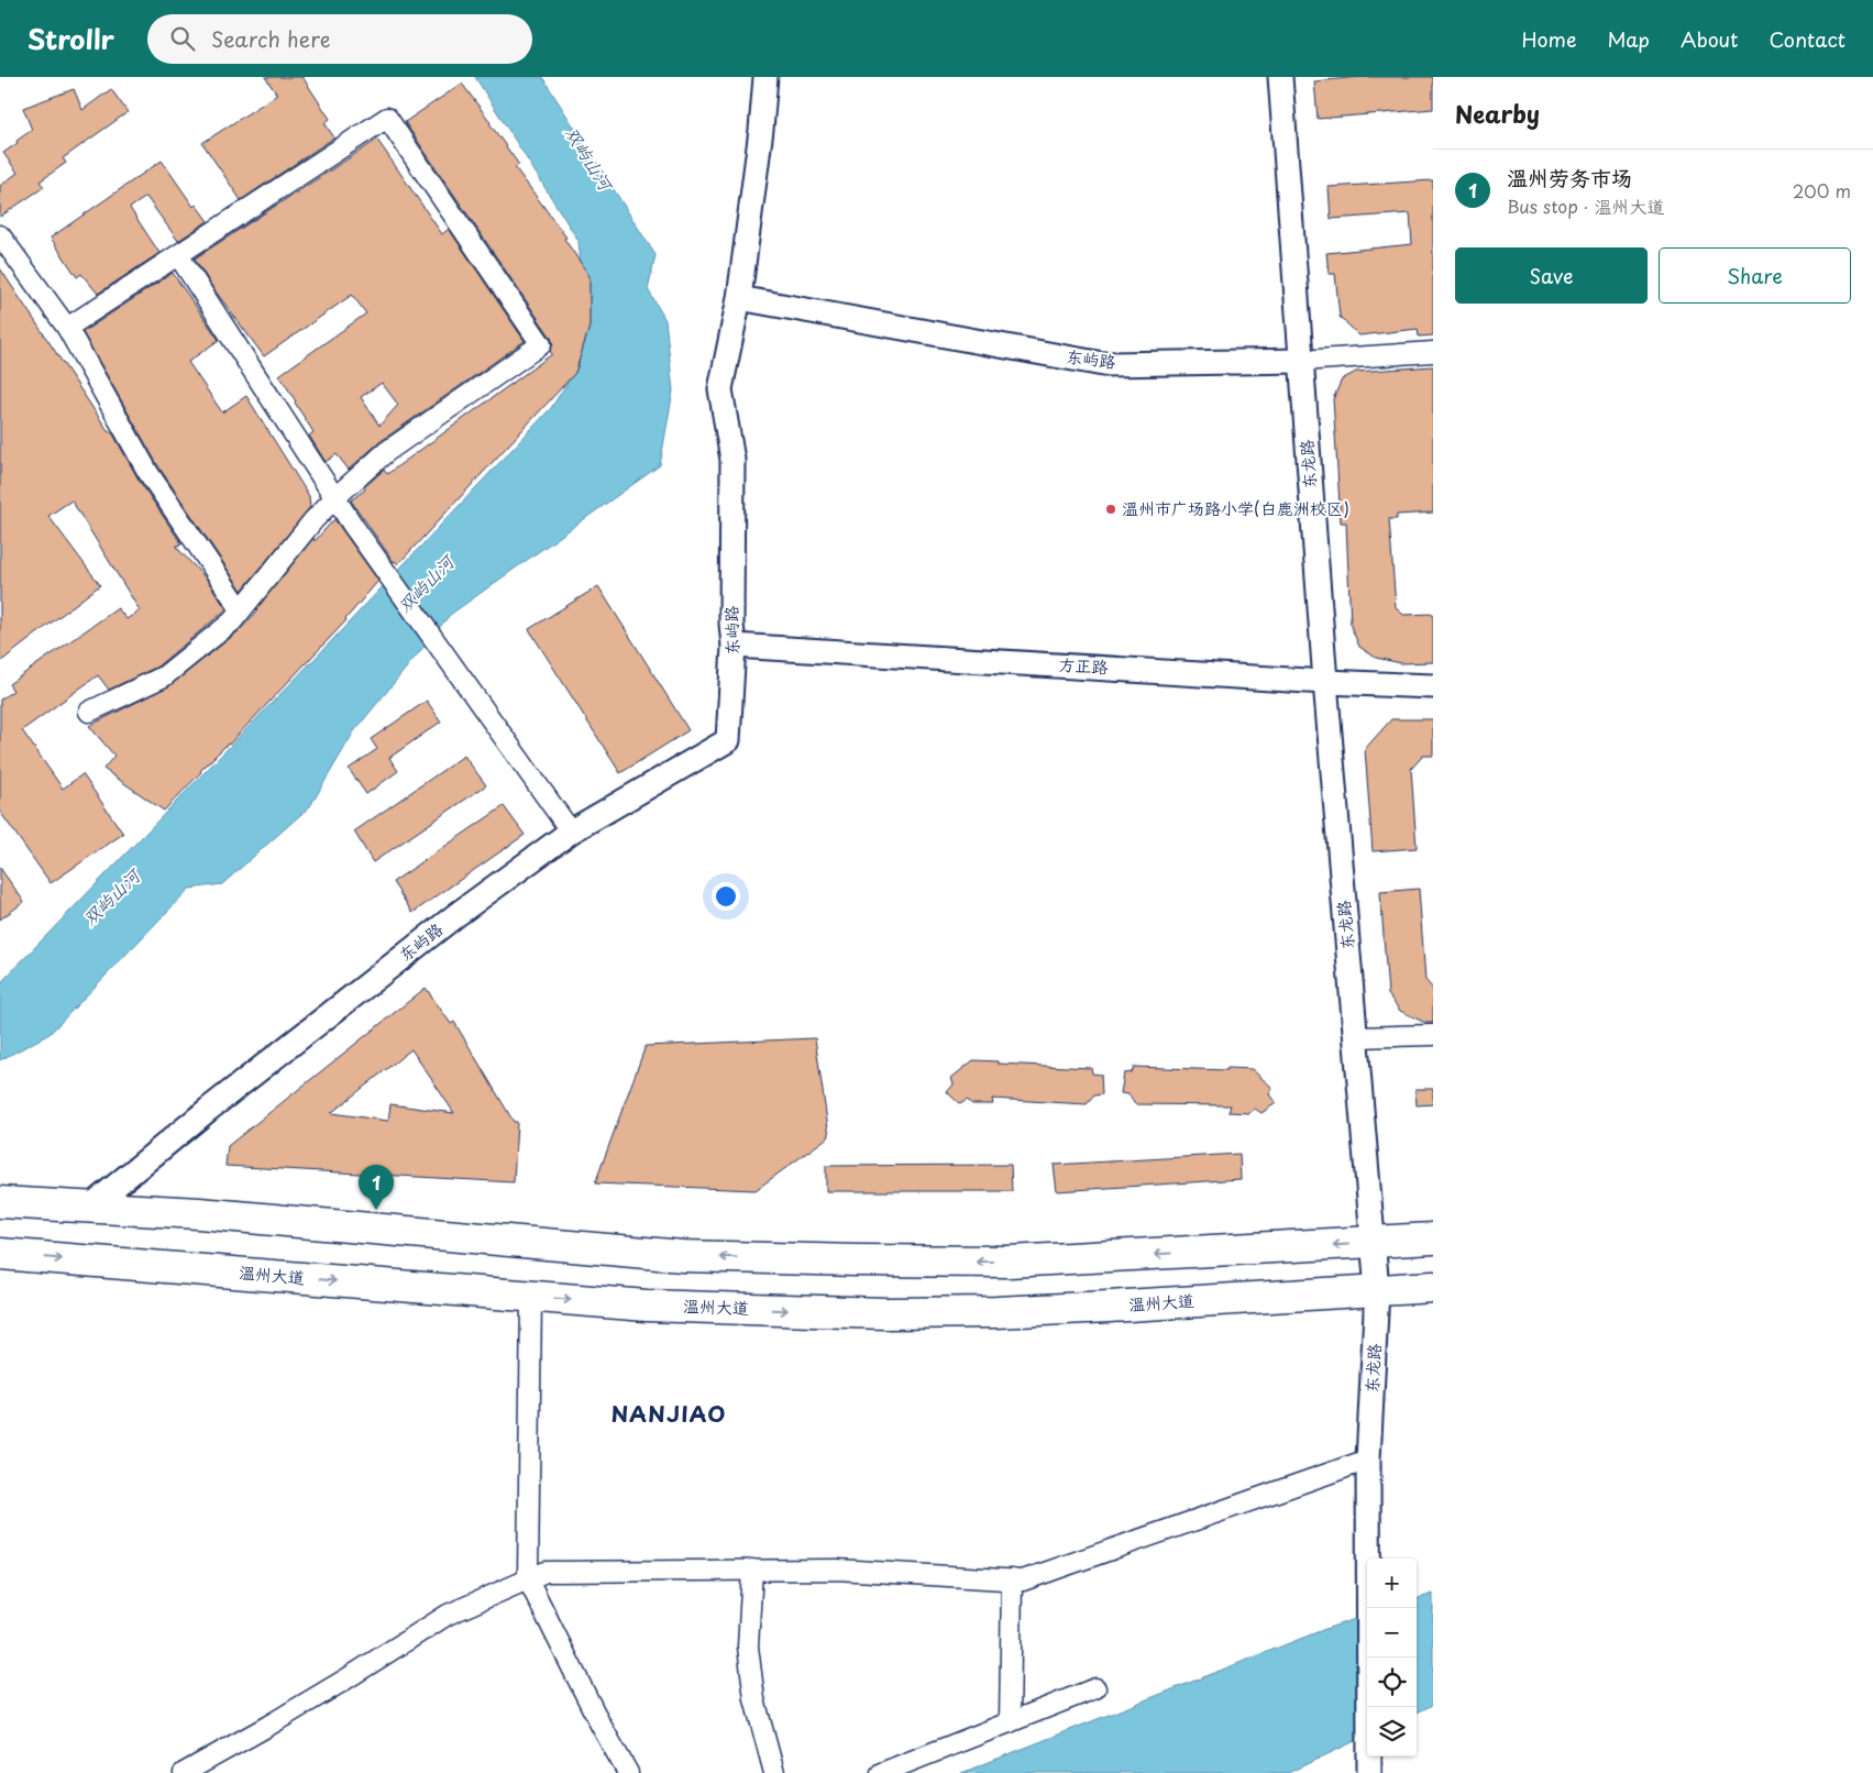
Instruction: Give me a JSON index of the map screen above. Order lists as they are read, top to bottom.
{
  "streets": {
    "main road": ["温州大道"],
    "street": ["东屿路", "东龙路", "方正路"]
  },
  "crossings": [
    ["东屿路", "东龙路"],
    ["东屿路", "方正路"],
    ["东龙路", "方正路"],
    ["东龙路", "温州大道"]
  ],
  "districts": ["NANJIAO"],
  "water": ["双屿山河"],
  "places": ["温州市广场路小学(白鹿洲校区)"],
  "page": {
    "header": "Strollr",
    "search": "Search here",
    "nav": [
      "Home",
      "Map",
      "About",
      "Contact"
    ],
    "heading": "Nearby",
    "list": [
      {
        "mark": "1",
        "name": "温州劳务市场",
        "note": "Bus stop · 温州大道",
        "value": "200 m"
      }
    ],
    "buttons": ["Save", "Share"],
    "pins": "1",
    "map_buttons": ["+", "−"]
  }
}
